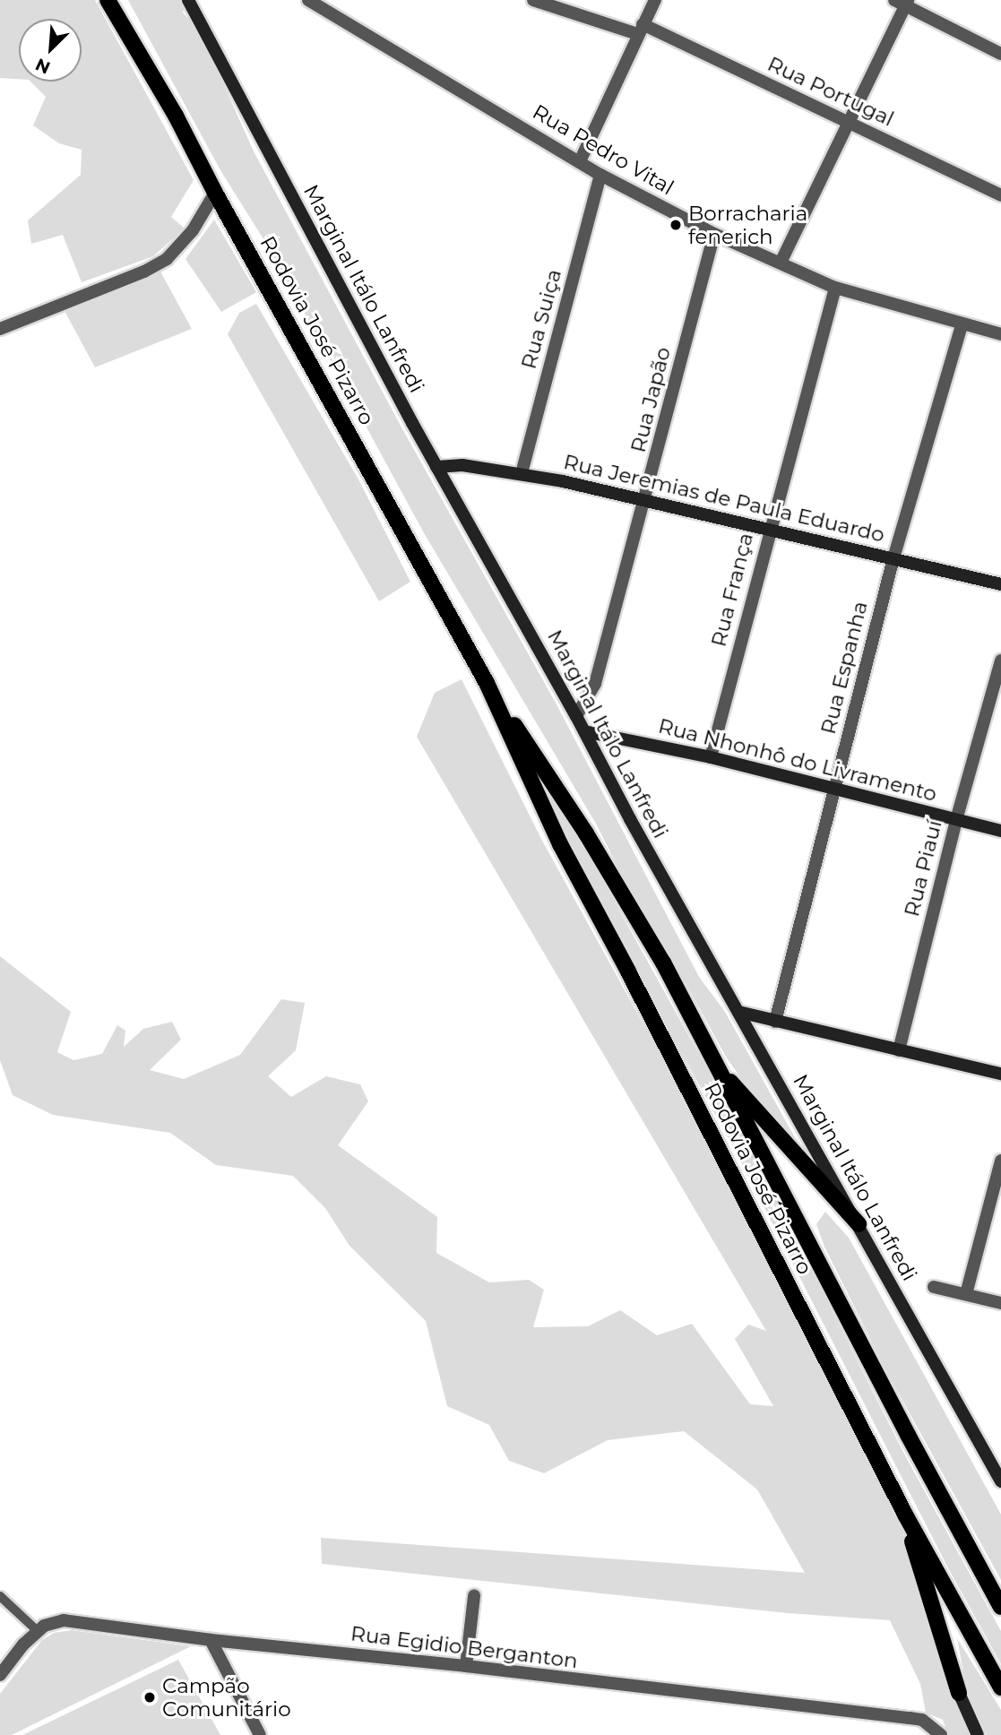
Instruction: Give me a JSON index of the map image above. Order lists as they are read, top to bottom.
{
  "streets": {
    "main road": ["Rodovia José Pizarro"],
    "street": [
      "Rua Portugal",
      "Rua Pedro Vital",
      "Marginal Itálo Lanfredi",
      "Rua Suiça",
      "Rua Japão",
      "Rua Jeremias de Paula Eduardo",
      "Rua França",
      "Rua Espanha",
      "Rua Nhonhô do Livramento",
      "Rua Piauí",
      "Rua Egidio Berganton"
    ]
  },
  "crossings": [
    ["Rua Pedro Vital", "Rua Suiça"],
    ["Rua Pedro Vital", "Rua Japão"],
    ["Rua Pedro Vital", "Rua França"],
    ["Rua Pedro Vital", "Rua Espanha"],
    ["Marginal Itálo Lanfredi", "Rua Japão"],
    ["Marginal Itálo Lanfredi", "Rua Jeremias de Paula Eduardo"],
    ["Marginal Itálo Lanfredi", "Rua Nhonhô do Livramento"],
    ["Rua Suiça", "Rua Jeremias de Paula Eduardo"],
    ["Rua Japão", "Rua Jeremias de Paula Eduardo"],
    ["Rua Jeremias de Paula Eduardo", "Rua França"],
    ["Rua Jeremias de Paula Eduardo", "Rua Espanha"],
    ["Rua França", "Rua Nhonhô do Livramento"],
    ["Rua Espanha", "Rua Nhonhô do Livramento"],
    ["Rua Nhonhô do Livramento", "Rua Piauí"]
  ],
  "places": ["Borracharia fenerich", "Campão Comunitário"],
  "north": "bottom left"
}
